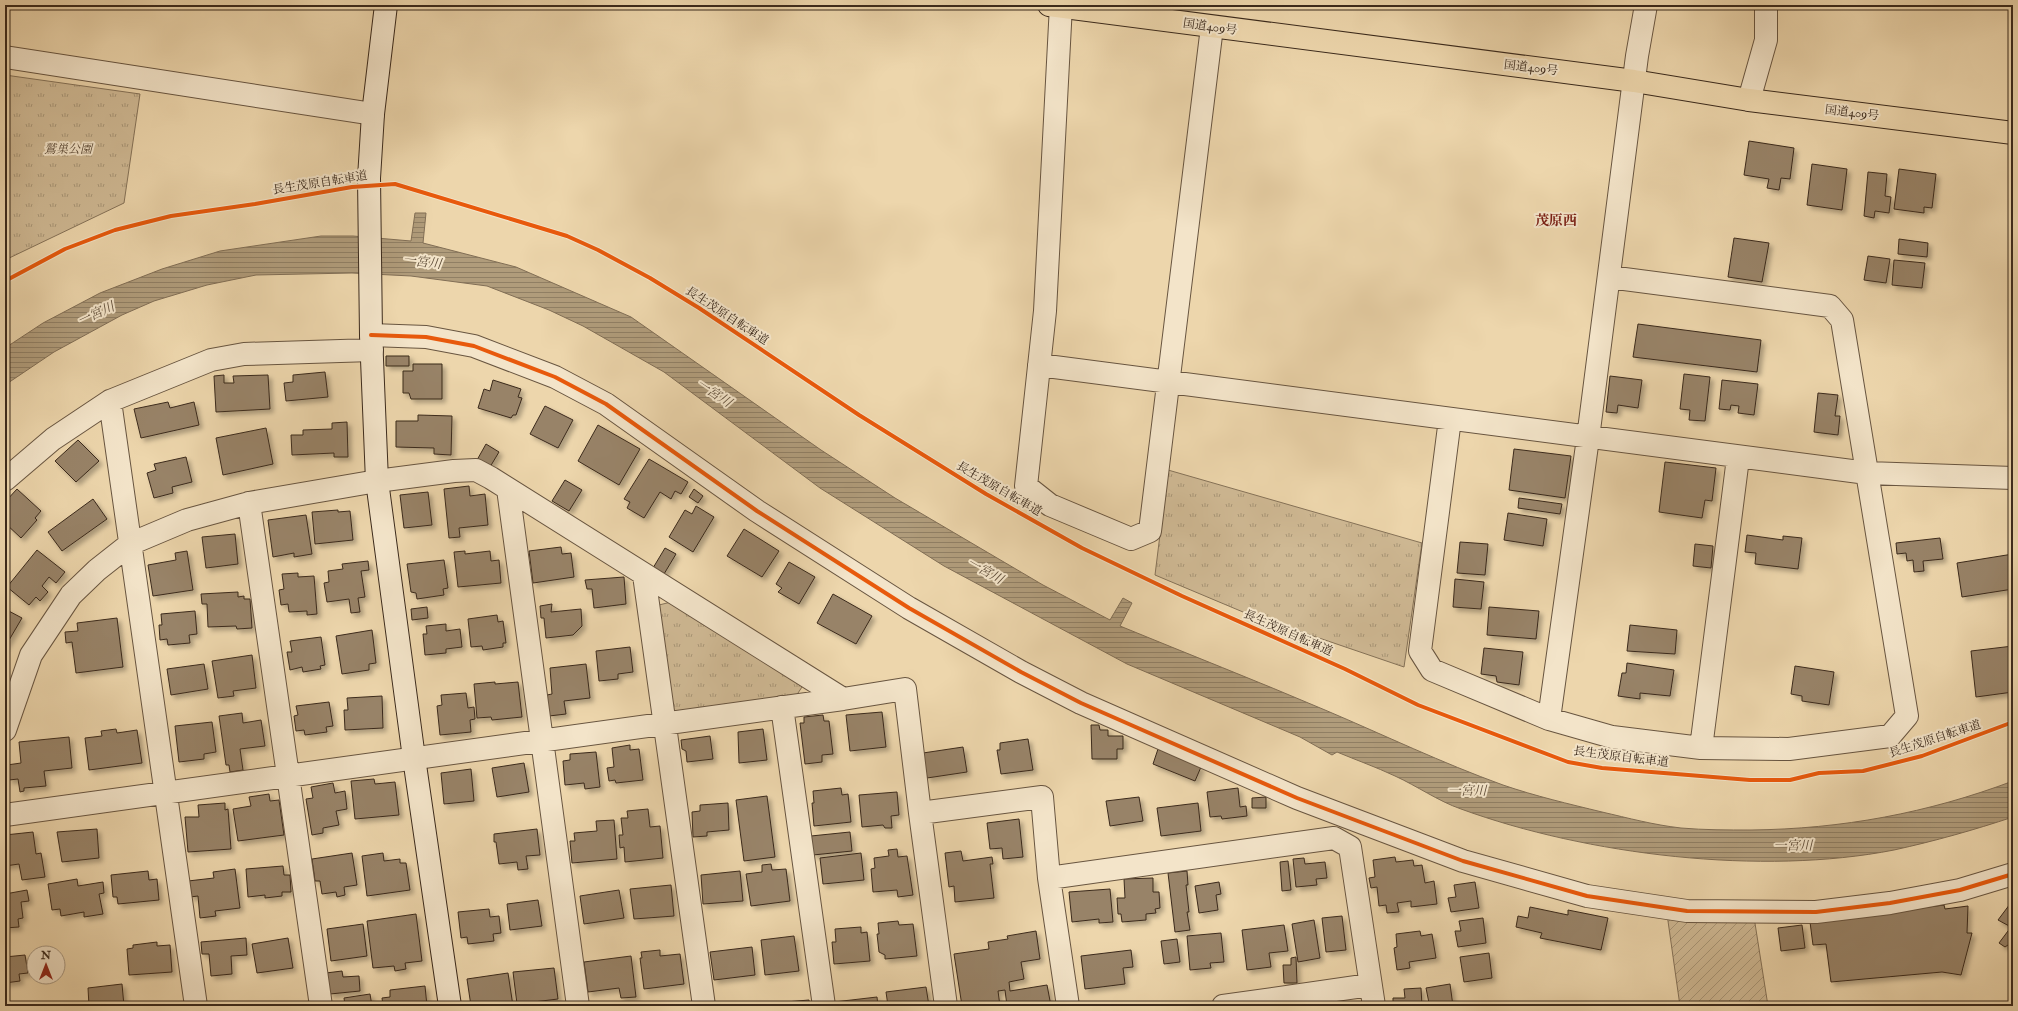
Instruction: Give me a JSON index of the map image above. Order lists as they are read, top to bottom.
{
  "streets": {
    "highway": ["国道409号"],
    "cycle path": ["長生茂原自転車道"]
  },
  "districts": ["茂原西"],
  "water": ["一宮川"],
  "parks": ["鷲巣公園"],
  "north": "top"
}
